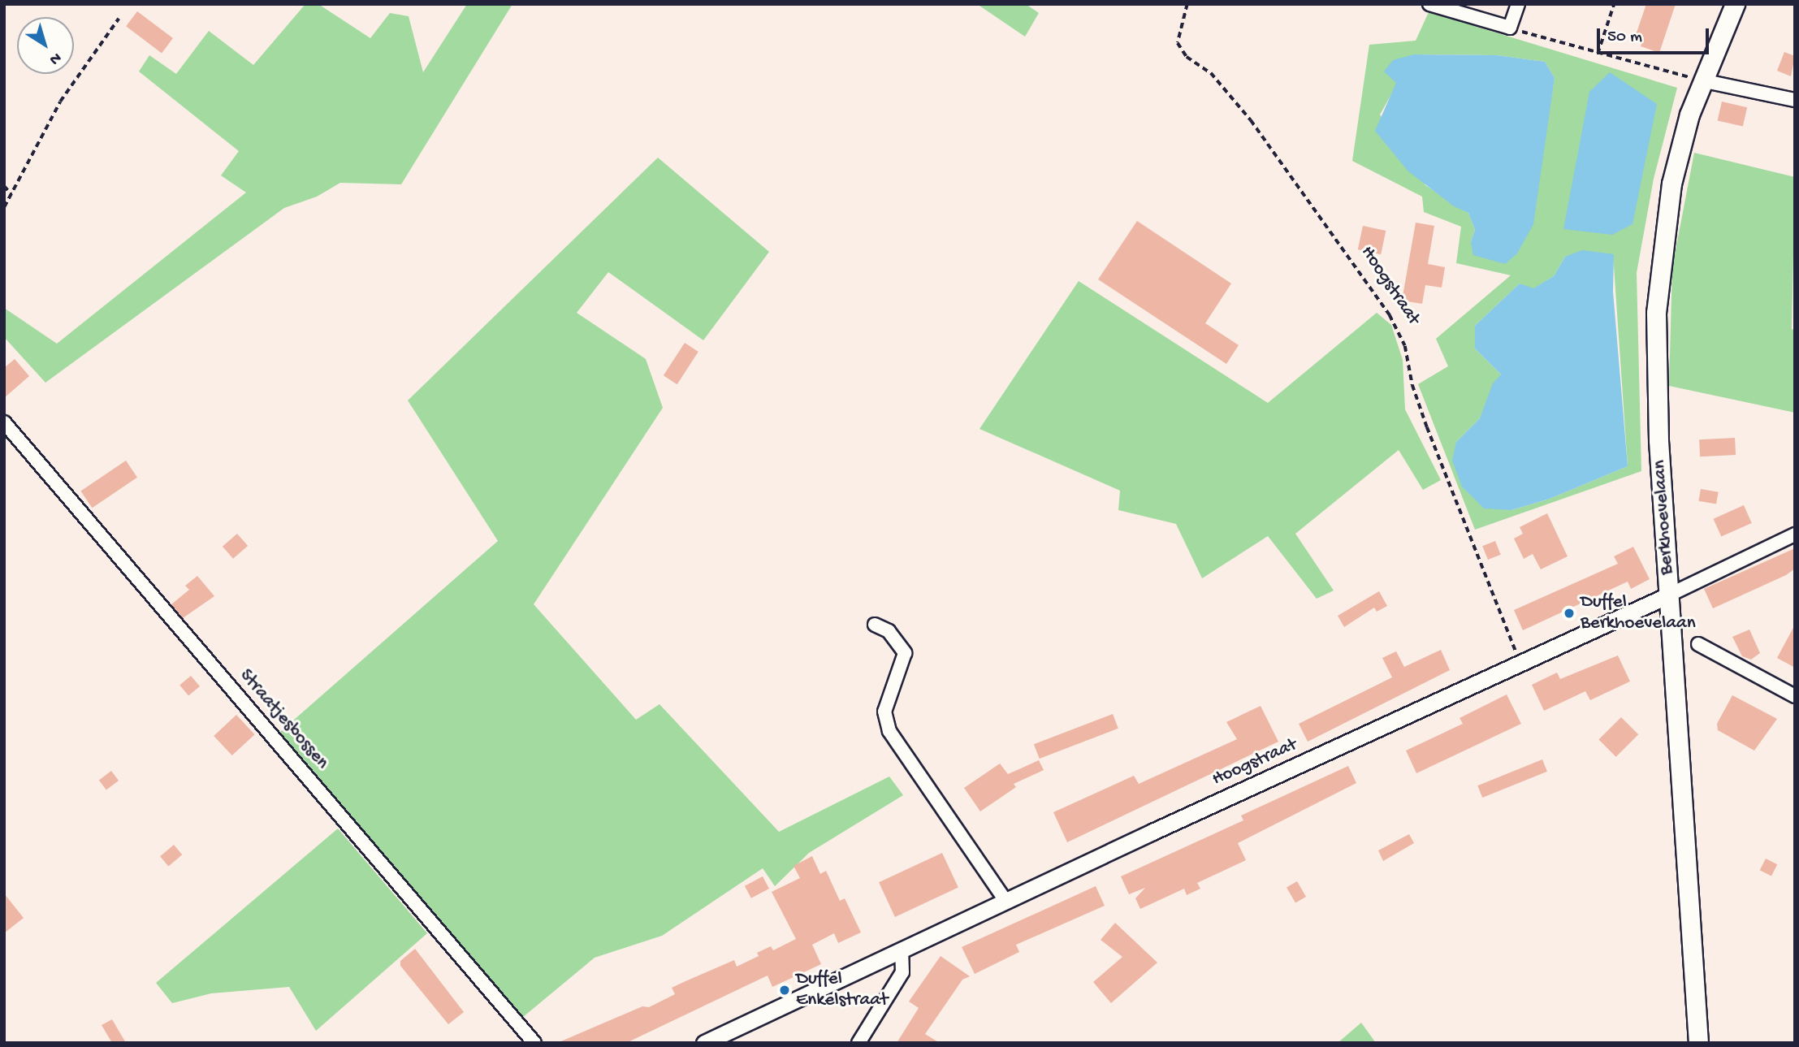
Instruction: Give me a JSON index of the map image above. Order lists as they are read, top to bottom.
{
  "streets": {
    "main road": ["Berkhoevelaan"],
    "street": ["Hoogstraat", "Straatjesbossen"]
  },
  "crossings": [
    ["Hoogstraat", "Berkhoevelaan"]
  ],
  "places": ["Duffel Berkhoevelaan", "Duffel Enkelstraat"],
  "scale_bar": "50 m",
  "north": "bottom right"
}
